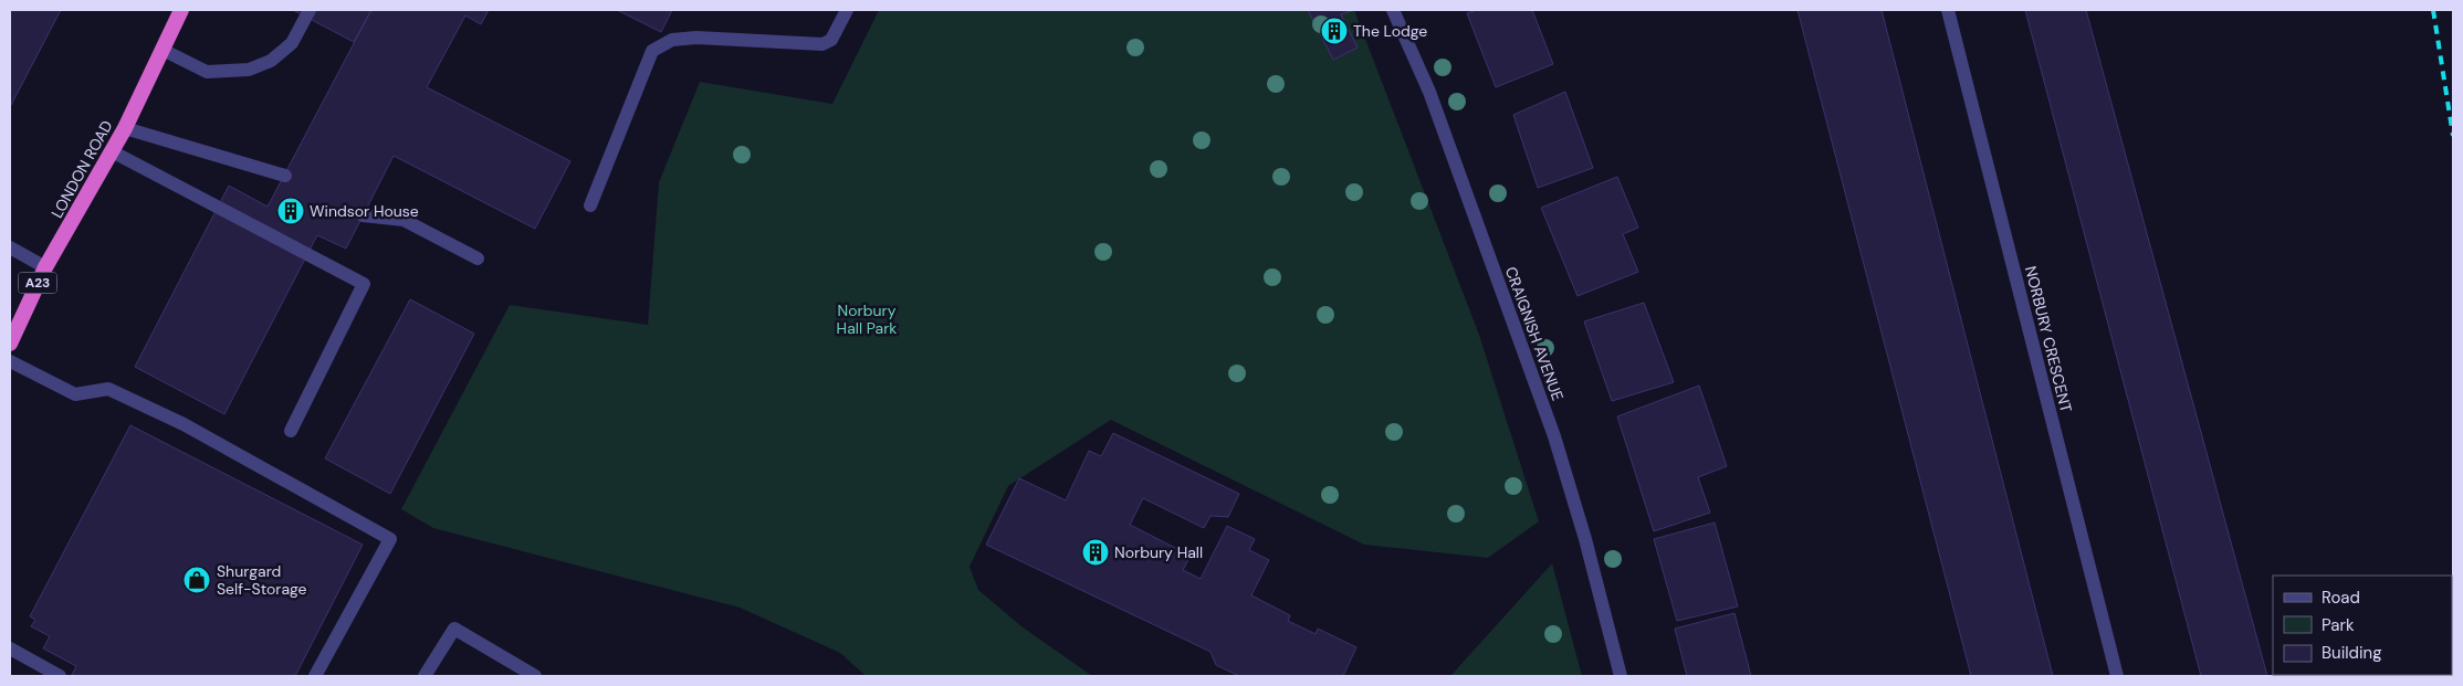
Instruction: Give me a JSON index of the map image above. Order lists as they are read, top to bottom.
{
  "streets": {
    "highway": ["LONDON ROAD", "A23"],
    "street": ["CRAIGNISH AVENUE", "NORBURY CRESCENT"]
  },
  "parks": ["Norbury Hall Park"],
  "places": {
    "building": ["The Lodge", "Windsor House", "Norbury Hall"],
    "shop": ["Shurgard Self-Storage"]
  },
  "legend": ["Road", "Park", "Building"]
}
